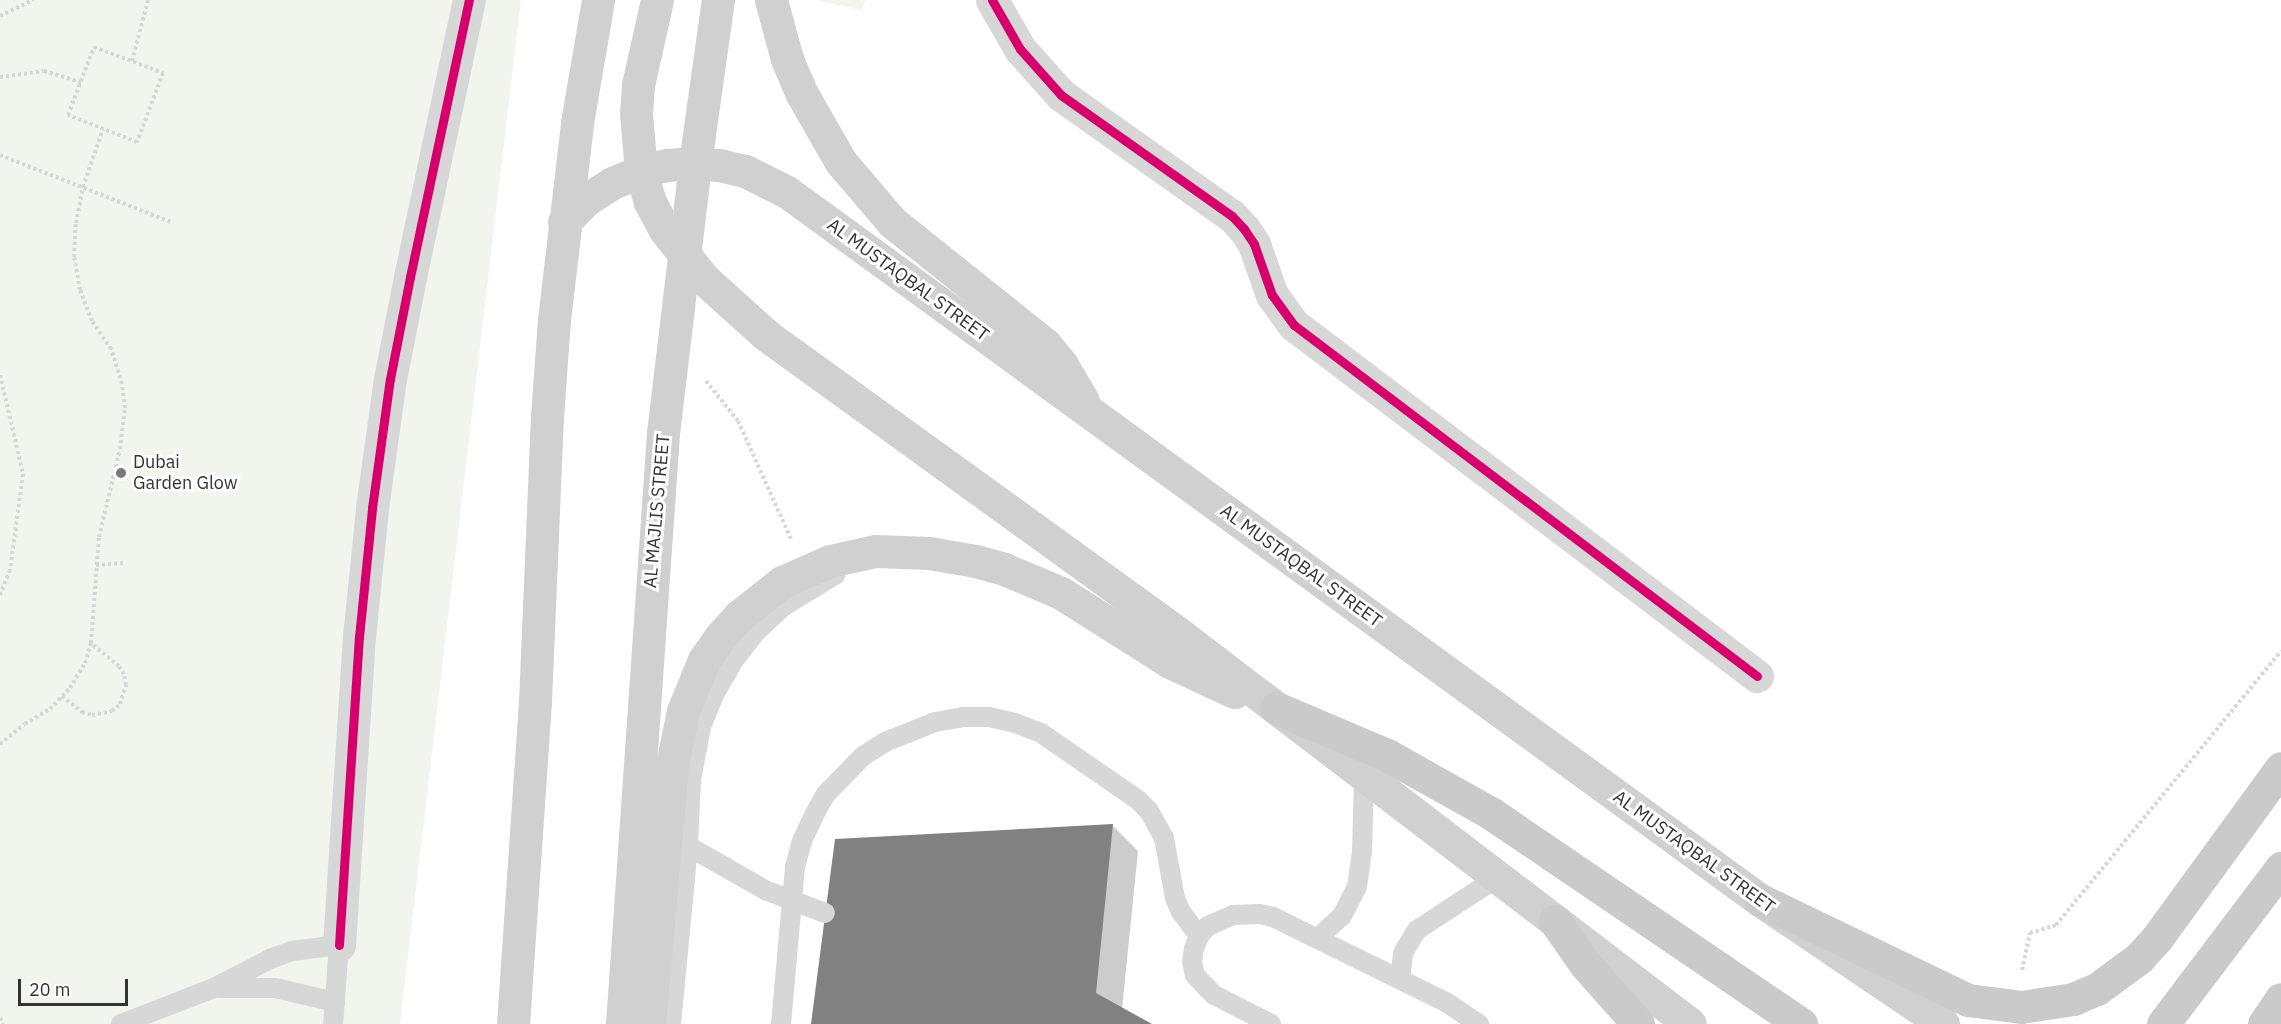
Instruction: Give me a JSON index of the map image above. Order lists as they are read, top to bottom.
{
  "streets": {
    "main road": ["AL MUSTAQBAL STREET", "AL MAJLIS STREET"]
  },
  "crossings": [
    ["AL MUSTAQBAL STREET", "AL MAJLIS STREET"]
  ],
  "places": ["Dubai Garden Glow"],
  "scale_bar": "20 m"
}
